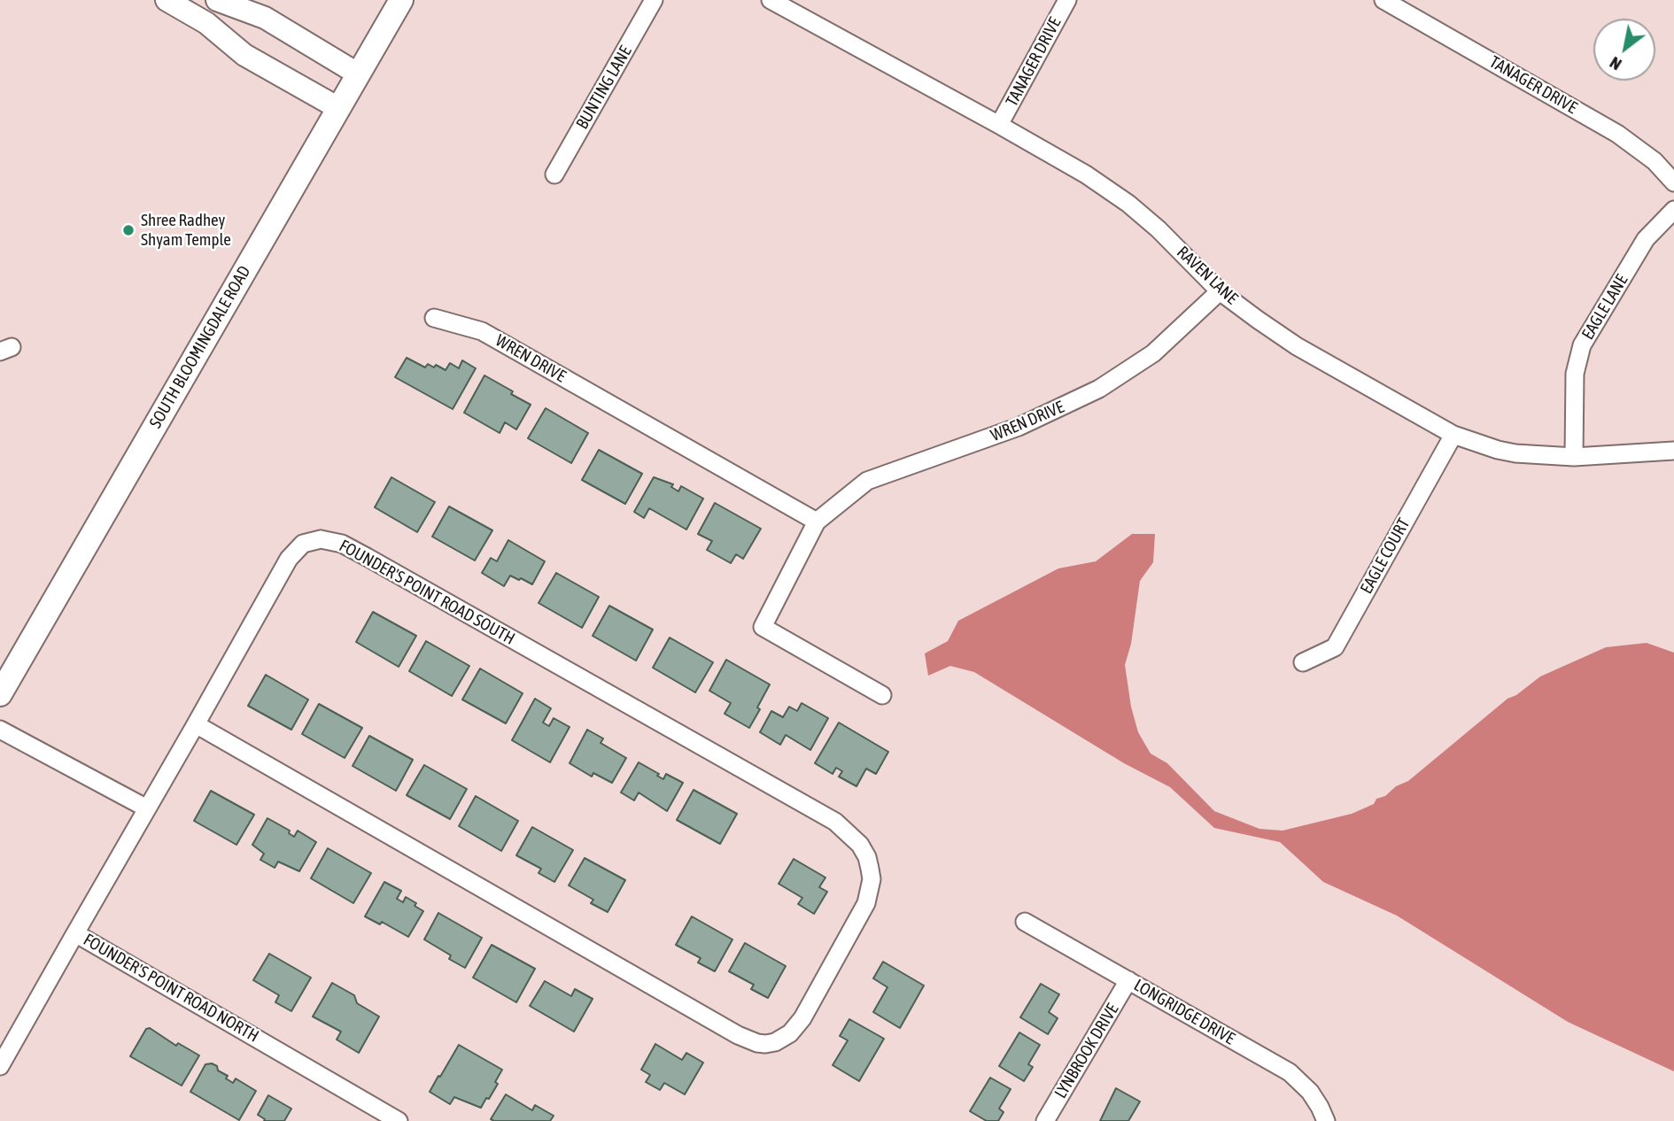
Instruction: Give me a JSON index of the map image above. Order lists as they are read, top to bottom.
{
  "streets": {
    "main road": ["SOUTH BLOOMINGDALE ROAD"],
    "street": [
      "TANAGER DRIVE",
      "BUNTING LANE",
      "RAVEN LANE",
      "EAGLE LANE",
      "WREN DRIVE",
      "EAGLE COURT",
      "FOUNDER'S POINT ROAD SOUTH",
      "FOUNDER'S POINT ROAD NORTH",
      "LONGRIDGE DRIVE",
      "LYNBROOK DRIVE"
    ]
  },
  "crossings": [
    ["TANAGER DRIVE", "RAVEN LANE"],
    ["RAVEN LANE", "EAGLE LANE"],
    ["RAVEN LANE", "WREN DRIVE"],
    ["RAVEN LANE", "EAGLE COURT"],
    ["FOUNDER'S POINT ROAD SOUTH", "FOUNDER'S POINT ROAD NORTH"],
    ["LONGRIDGE DRIVE", "LYNBROOK DRIVE"]
  ],
  "places": ["Shree Radhey Shyam Temple"],
  "north": "bottom left"
}
